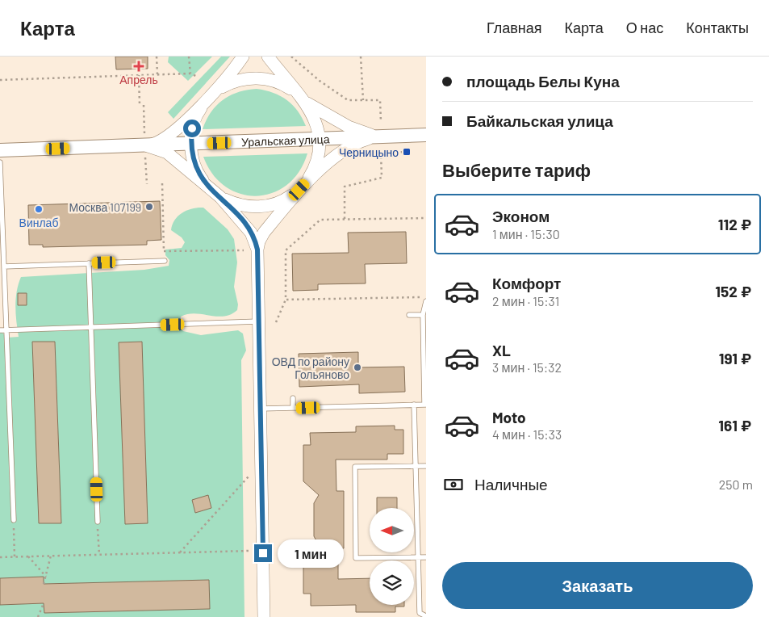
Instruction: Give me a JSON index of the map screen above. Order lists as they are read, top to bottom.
{
  "streets": {
    "main road": ["Уральская улица"]
  },
  "places": {
    "health": ["Апрель"],
    "transit": ["Черницыно"],
    "other": ["Москва 107199", "Винлаб", "ОВД по району Гольяново"]
  },
  "north": "left",
  "page": {
    "header": "Карта",
    "nav": [
      "Главная",
      "Карта",
      "О нас",
      "Контакты"
    ],
    "banner": ["площадь Белы Куна", "Байкальская улица"],
    "heading": "Выберите тариф",
    "list": [
      {
        "name": "Эконом",
        "note": "1 мин · 15:30",
        "value": "112 ₽"
      },
      {
        "name": "Комфорт",
        "note": "2 мин · 15:31",
        "value": "152 ₽"
      },
      {
        "name": "XL",
        "note": "3 мин · 15:32",
        "value": "191 ₽"
      },
      {
        "name": "Moto",
        "note": "4 мин · 15:33",
        "value": "161 ₽"
      }
    ],
    "pay": ["Наличные", "250 m"],
    "bubble": "1 мин",
    "buttons": "Заказать"
  }
}
